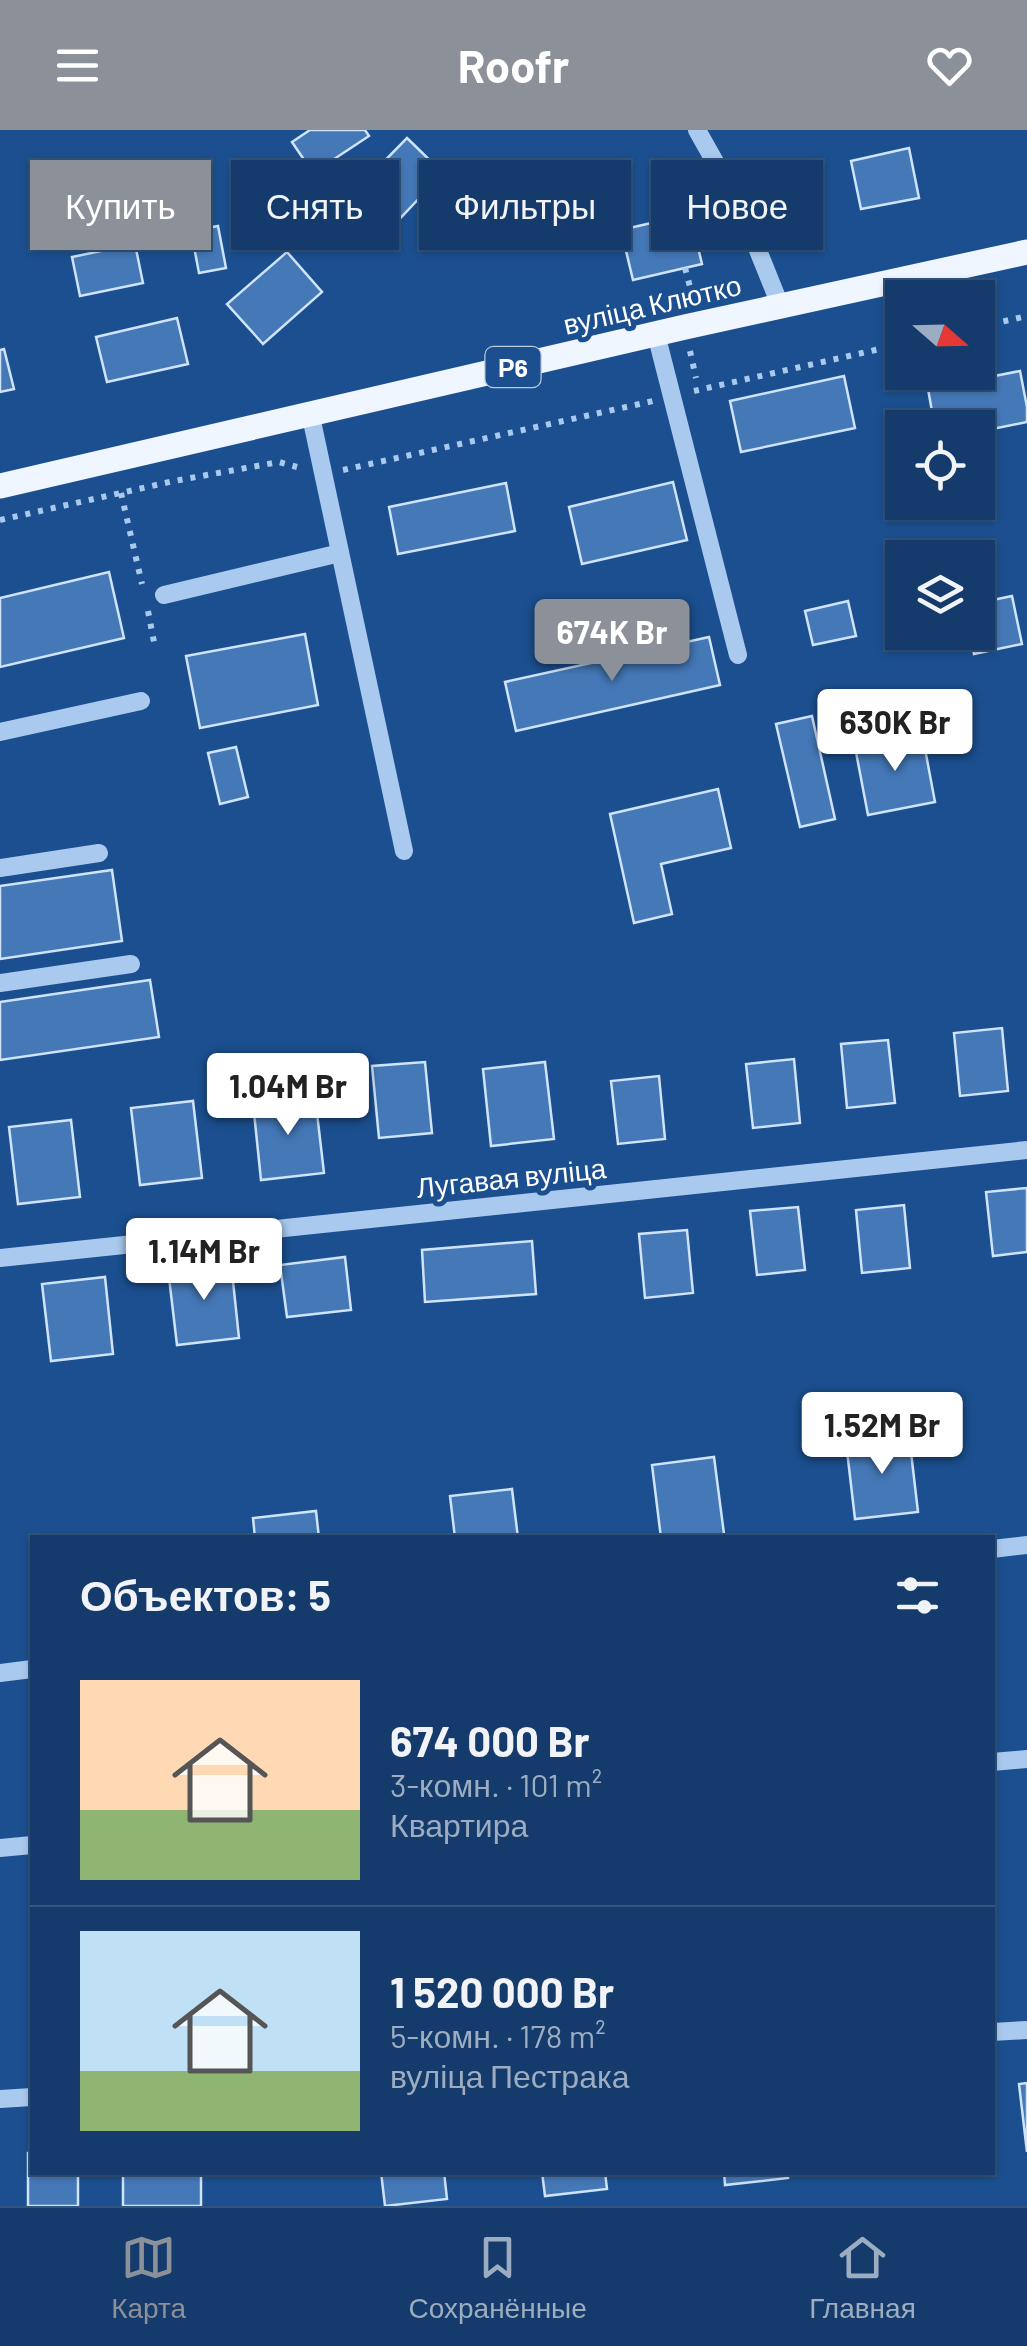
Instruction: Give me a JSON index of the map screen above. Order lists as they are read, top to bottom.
{
  "streets": {
    "main road": ["вуліца Клютко", "Р6"],
    "street": ["Лугавая вуліца"]
  },
  "north": "right",
  "page": {
    "header": "Roofr",
    "chip": [
      "Купить",
      "Снять",
      "Фильтры",
      "Новое"
    ],
    "price": [
      "674K Br",
      "630K Br",
      "1.04M Br",
      "1.14M Br",
      "1.52M Br"
    ],
    "heading": "Объектов: 5",
    "list": [
      {
        "name": "674 000 Br",
        "note": "3-комн. · 101 m² · Квартира"
      },
      {
        "name": "1 520 000 Br",
        "note": "5-комн. · 178 m² · вуліца Пестрака"
      }
    ],
    "tabs": ["Карта", "Сохранённые", "Главная"]
  }
}
